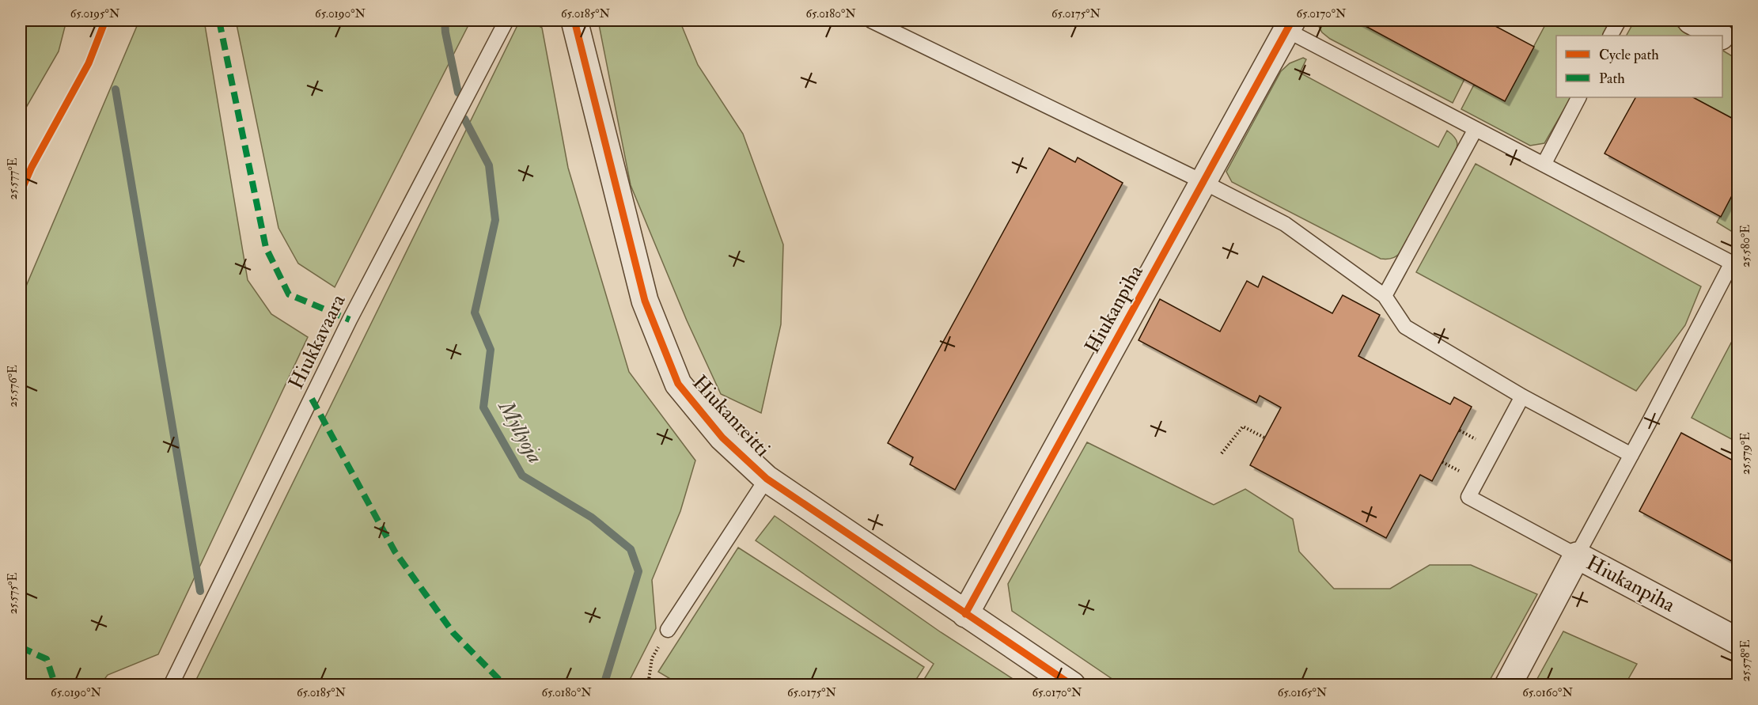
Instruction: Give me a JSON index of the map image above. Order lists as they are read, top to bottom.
{
  "streets": {
    "street": ["Hiukanpiha", "Hiukanreitti"],
    "lane": ["Hiukkavaara"]
  },
  "crossings": [
    ["Hiukanpiha", "Hiukanreitti"]
  ],
  "water": ["Myllyoja"],
  "legend": ["Cycle path", "Path"],
  "coordinates": [
    "65.0195°N",
    "65.0190°N",
    "65.0185°N",
    "65.0180°N",
    "65.0175°N",
    "65.0170°N",
    "25.577°E",
    "25.580°E",
    "25.576°E",
    "25.579°E",
    "25.575°E",
    "25.578°E",
    "65.0165°N",
    "65.0160°N"
  ]
}
